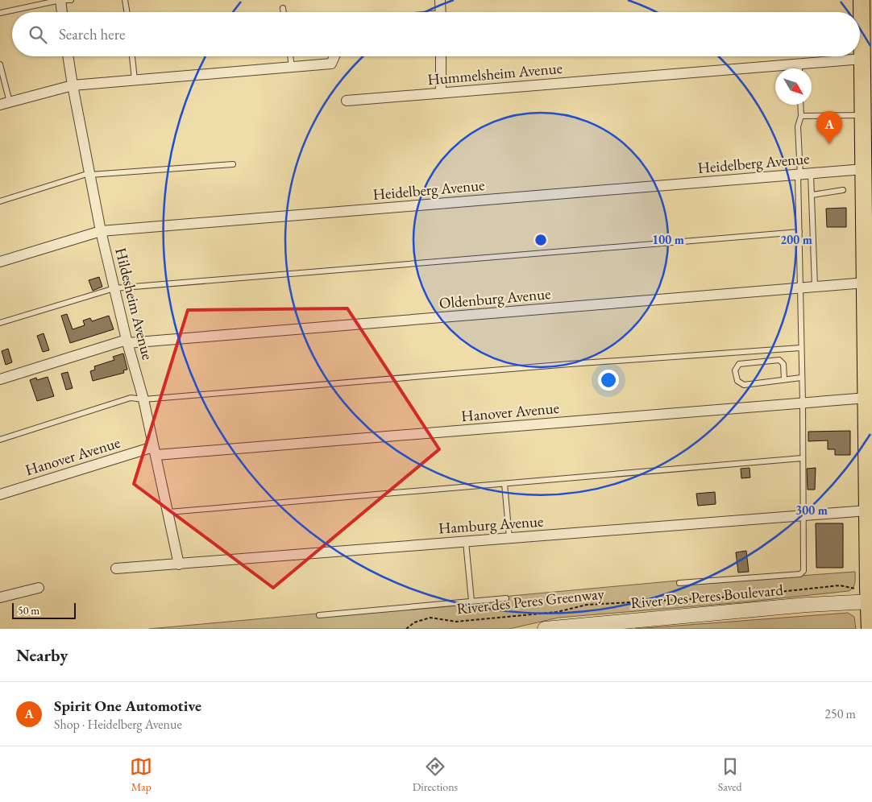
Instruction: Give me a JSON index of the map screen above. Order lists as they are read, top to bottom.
{
  "streets": {
    "main road": ["River Des Peres Boulevard"],
    "street": [
      "Hummelsheim Avenue",
      "Heidelberg Avenue",
      "Oldenburg Avenue",
      "Hildesheim Avenue",
      "Hanover Avenue",
      "Hamburg Avenue"
    ],
    "path": ["River des Peres Greenway"]
  },
  "crossings": [
    ["Heidelberg Avenue", "Hildesheim Avenue"],
    ["Oldenburg Avenue", "Hildesheim Avenue"],
    ["Hildesheim Avenue", "Hanover Avenue"],
    ["Hildesheim Avenue", "Hamburg Avenue"]
  ],
  "scale_bar": "50 m",
  "north": "bottom right",
  "page": {
    "search": "Search here",
    "pins": "A",
    "scale": "50 m",
    "heading": "Nearby",
    "list": [
      {
        "mark": "A",
        "name": "Spirit One Automotive",
        "note": "Shop · Heidelberg Avenue",
        "value": "250 m"
      }
    ],
    "nav": ["Map", "Directions", "Saved"]
  },
  "rings": ["100 m", "200 m", "300 m"]
}
